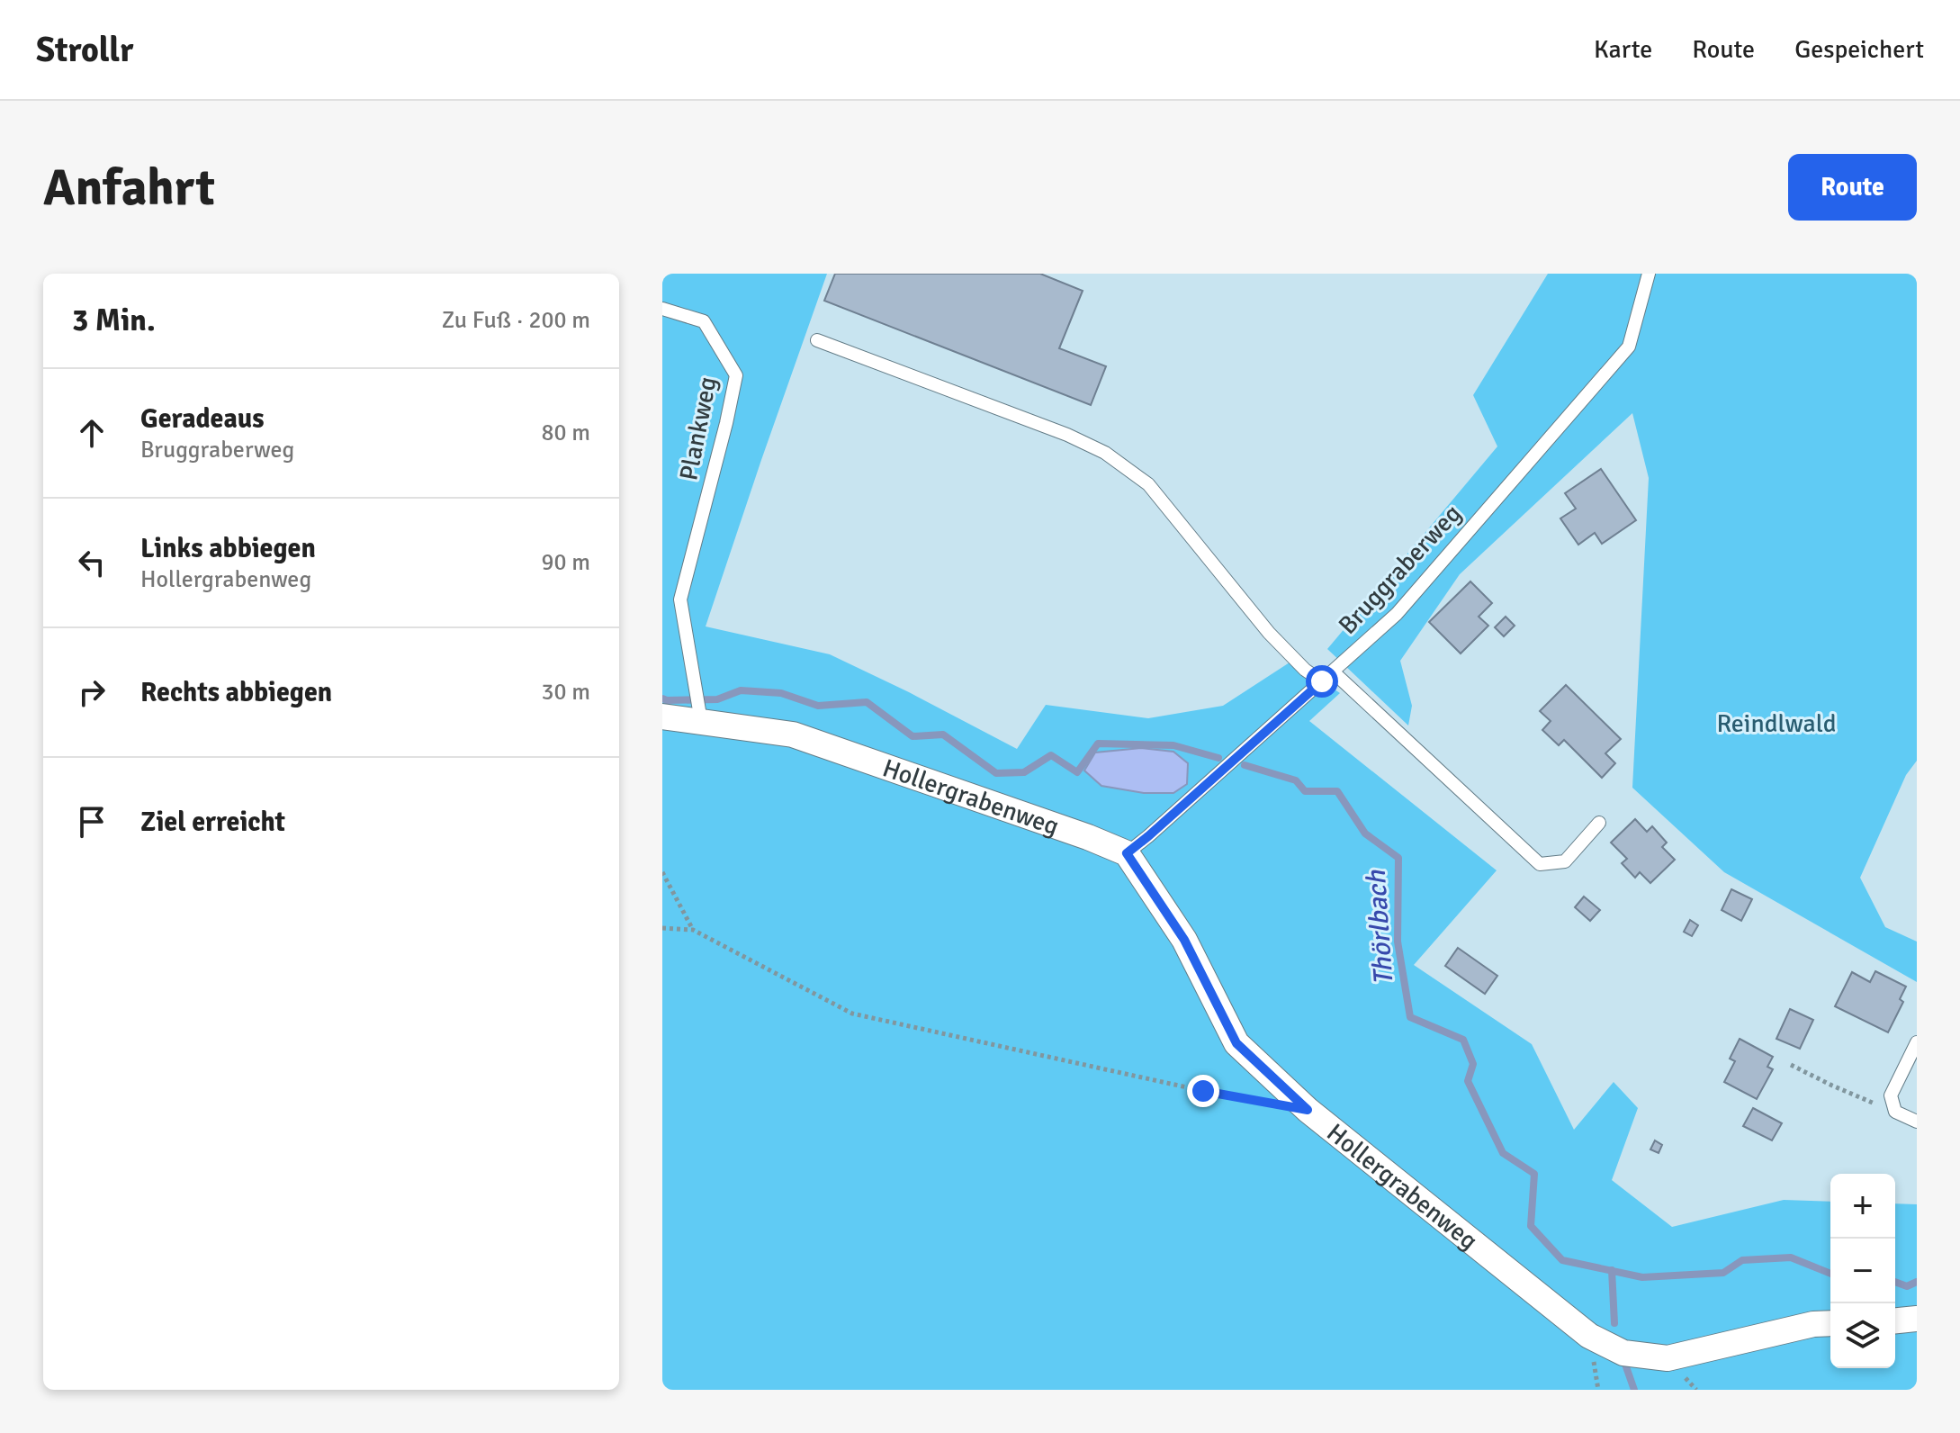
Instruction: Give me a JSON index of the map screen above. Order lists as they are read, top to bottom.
{
  "streets": {
    "street": ["Hollergrabenweg"],
    "lane": ["Plankweg", "Bruggraberweg"]
  },
  "crossings": [
    ["Plankweg", "Hollergrabenweg"],
    ["Bruggraberweg", "Hollergrabenweg"]
  ],
  "water": ["Thörlbach"],
  "parks": ["Reindlwald"],
  "page": {
    "header": "Strollr",
    "nav": ["Karte", "Route", "Gespeichert"],
    "buttons": "Route",
    "title": "Anfahrt",
    "heading": ["3 Min.", "Zu Fuß · 200 m"],
    "list": [
      ["Geradeaus", "Bruggraberweg", "80 m"],
      ["Links abbiegen", "Hollergrabenweg", "90 m"],
      ["Rechts abbiegen", "30 m"],
      "Ziel erreicht"
    ],
    "map_buttons": ["+", "−"]
  }
}
